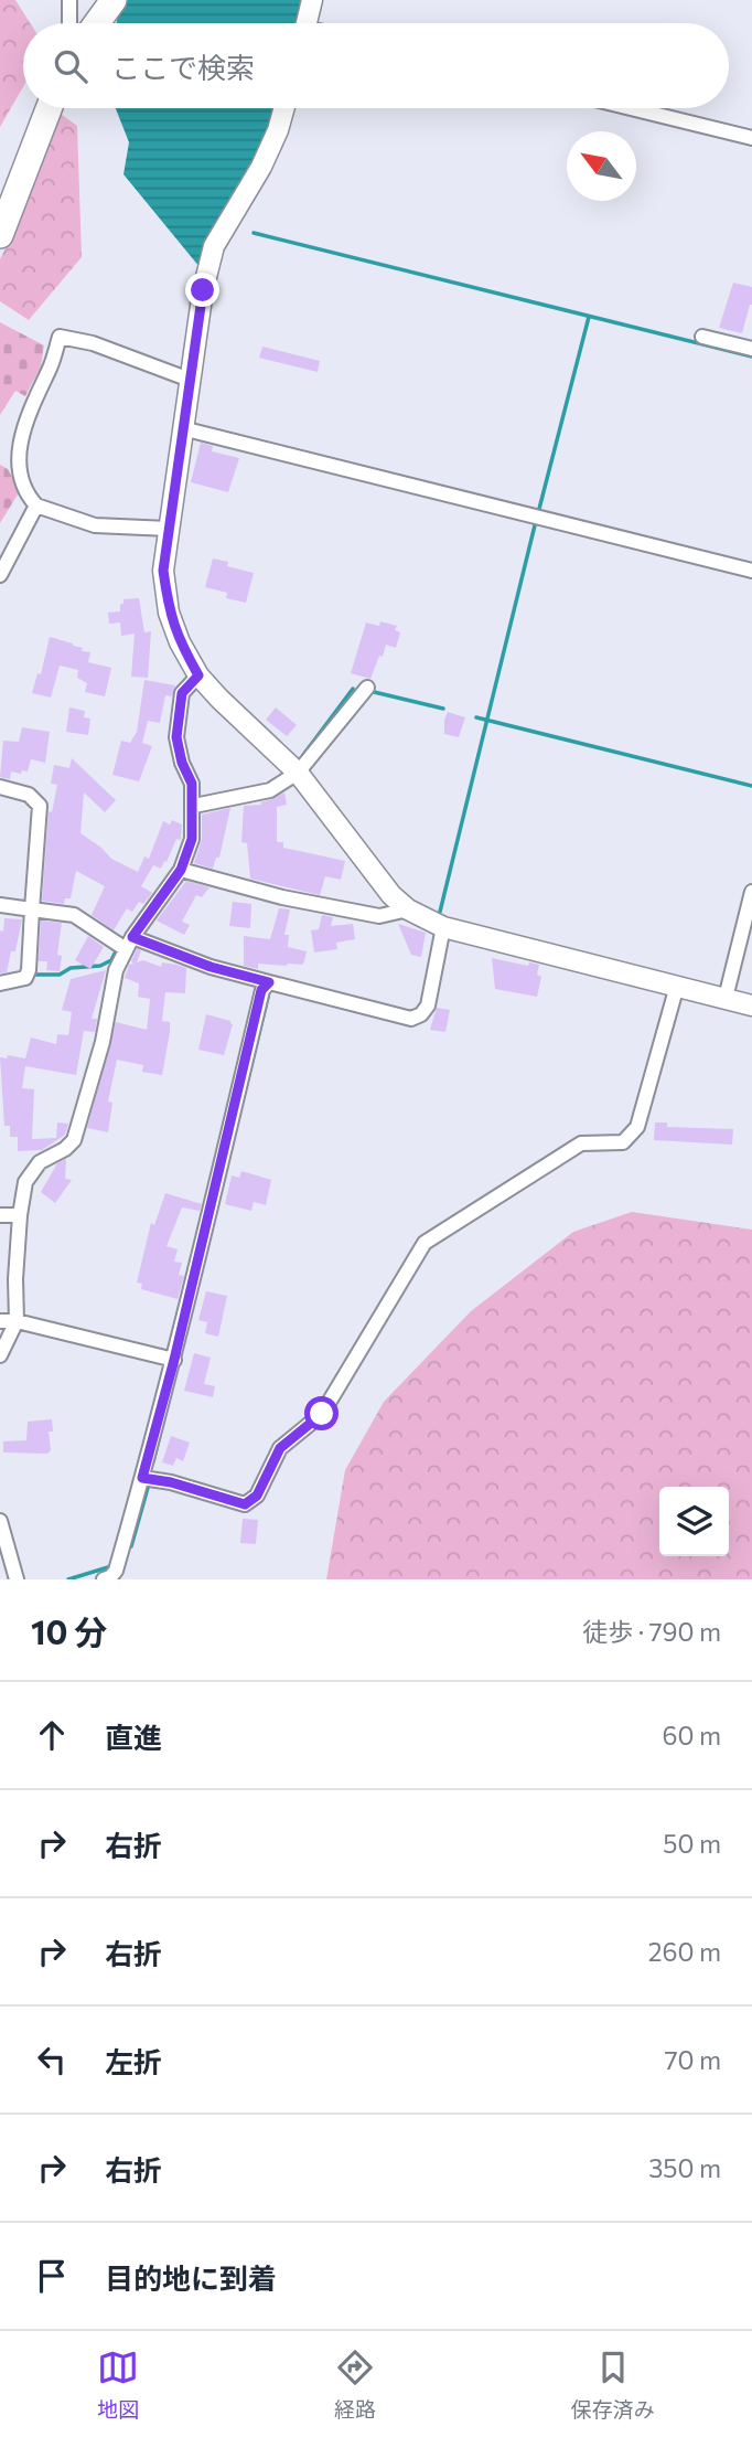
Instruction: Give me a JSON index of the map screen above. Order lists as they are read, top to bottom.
{
  "north": "top left",
  "page": {
    "search": "ここで検索",
    "heading": ["10 分", "徒歩 · 790 m"],
    "list": [
      ["直進", "60 m"],
      ["右折", "50 m"],
      ["右折", "260 m"],
      ["左折", "70 m"],
      ["右折", "350 m"],
      "目的地に到着"
    ],
    "nav": ["地図", "経路", "保存済み"]
  }
}
